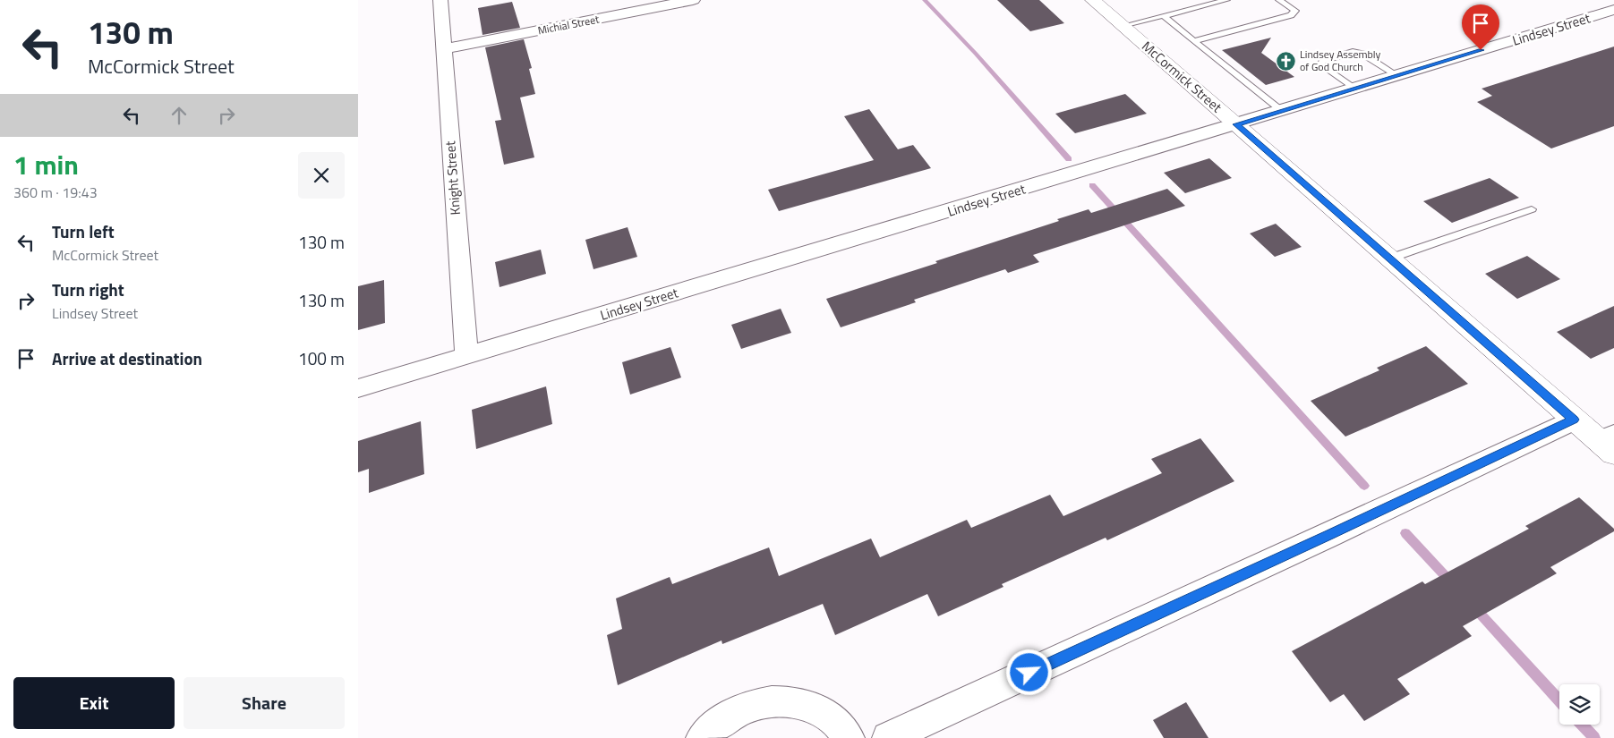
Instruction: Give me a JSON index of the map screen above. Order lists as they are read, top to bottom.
{
  "streets": {
    "street": [
      "Michial Street",
      "Lindsey Street",
      "McCormick Street",
      "Knight Street"
    ]
  },
  "crossings": [
    ["Michial Street", "Knight Street"],
    ["Lindsey Street", "McCormick Street"],
    ["Lindsey Street", "Knight Street"]
  ],
  "places": {
    "church": ["Lindsey Assembly of God Church"]
  },
  "page": {
    "turn": ["130 m", "McCormick Street"],
    "heading": ["1 min", "360 m · 19:43"],
    "list": [
      {
        "name": "Turn left",
        "note": "McCormick Street",
        "value": "130 m"
      },
      {
        "name": "Turn right",
        "note": "Lindsey Street",
        "value": "130 m"
      },
      {
        "name": "Arrive at destination",
        "value": "100 m"
      }
    ],
    "buttons": ["Exit", "Share"]
  }
}
